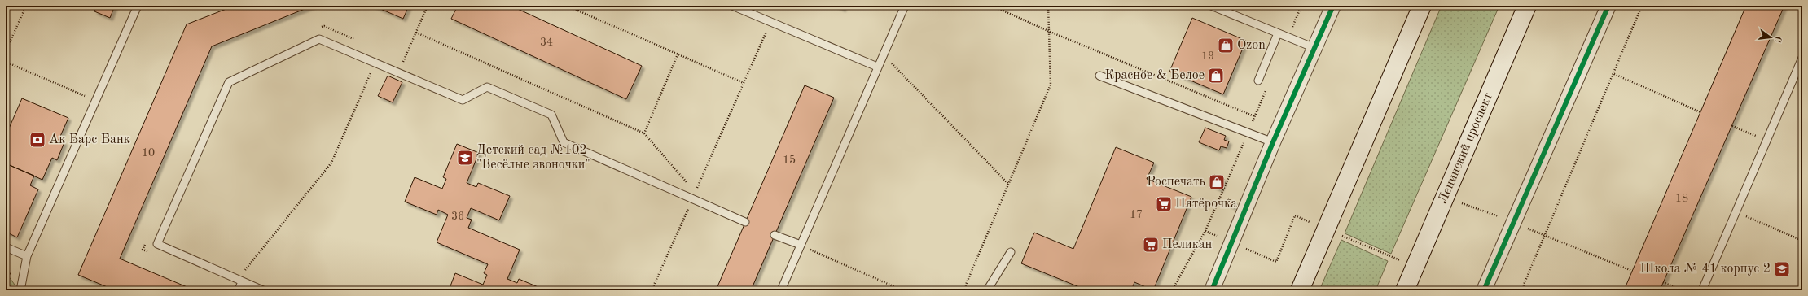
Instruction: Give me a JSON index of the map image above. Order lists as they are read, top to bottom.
{
  "streets": {
    "main road": ["Ленинский проспект"]
  },
  "places": {
    "shop": ["Ozon", "Красное & Белое", "Роспечать"],
    "bank": ["Ак Барс Банк"],
    "school or university": ["Детский сад №102 \"Весёлые звоночки\"", "Школа № 41 корпус 2"],
    "supermarket": ["Пятёрочка", "Пеликан"]
  },
  "house_numbers": [
    "34",
    "19",
    "10",
    "15",
    "18",
    "17",
    "36"
  ],
  "north": "right"
}
